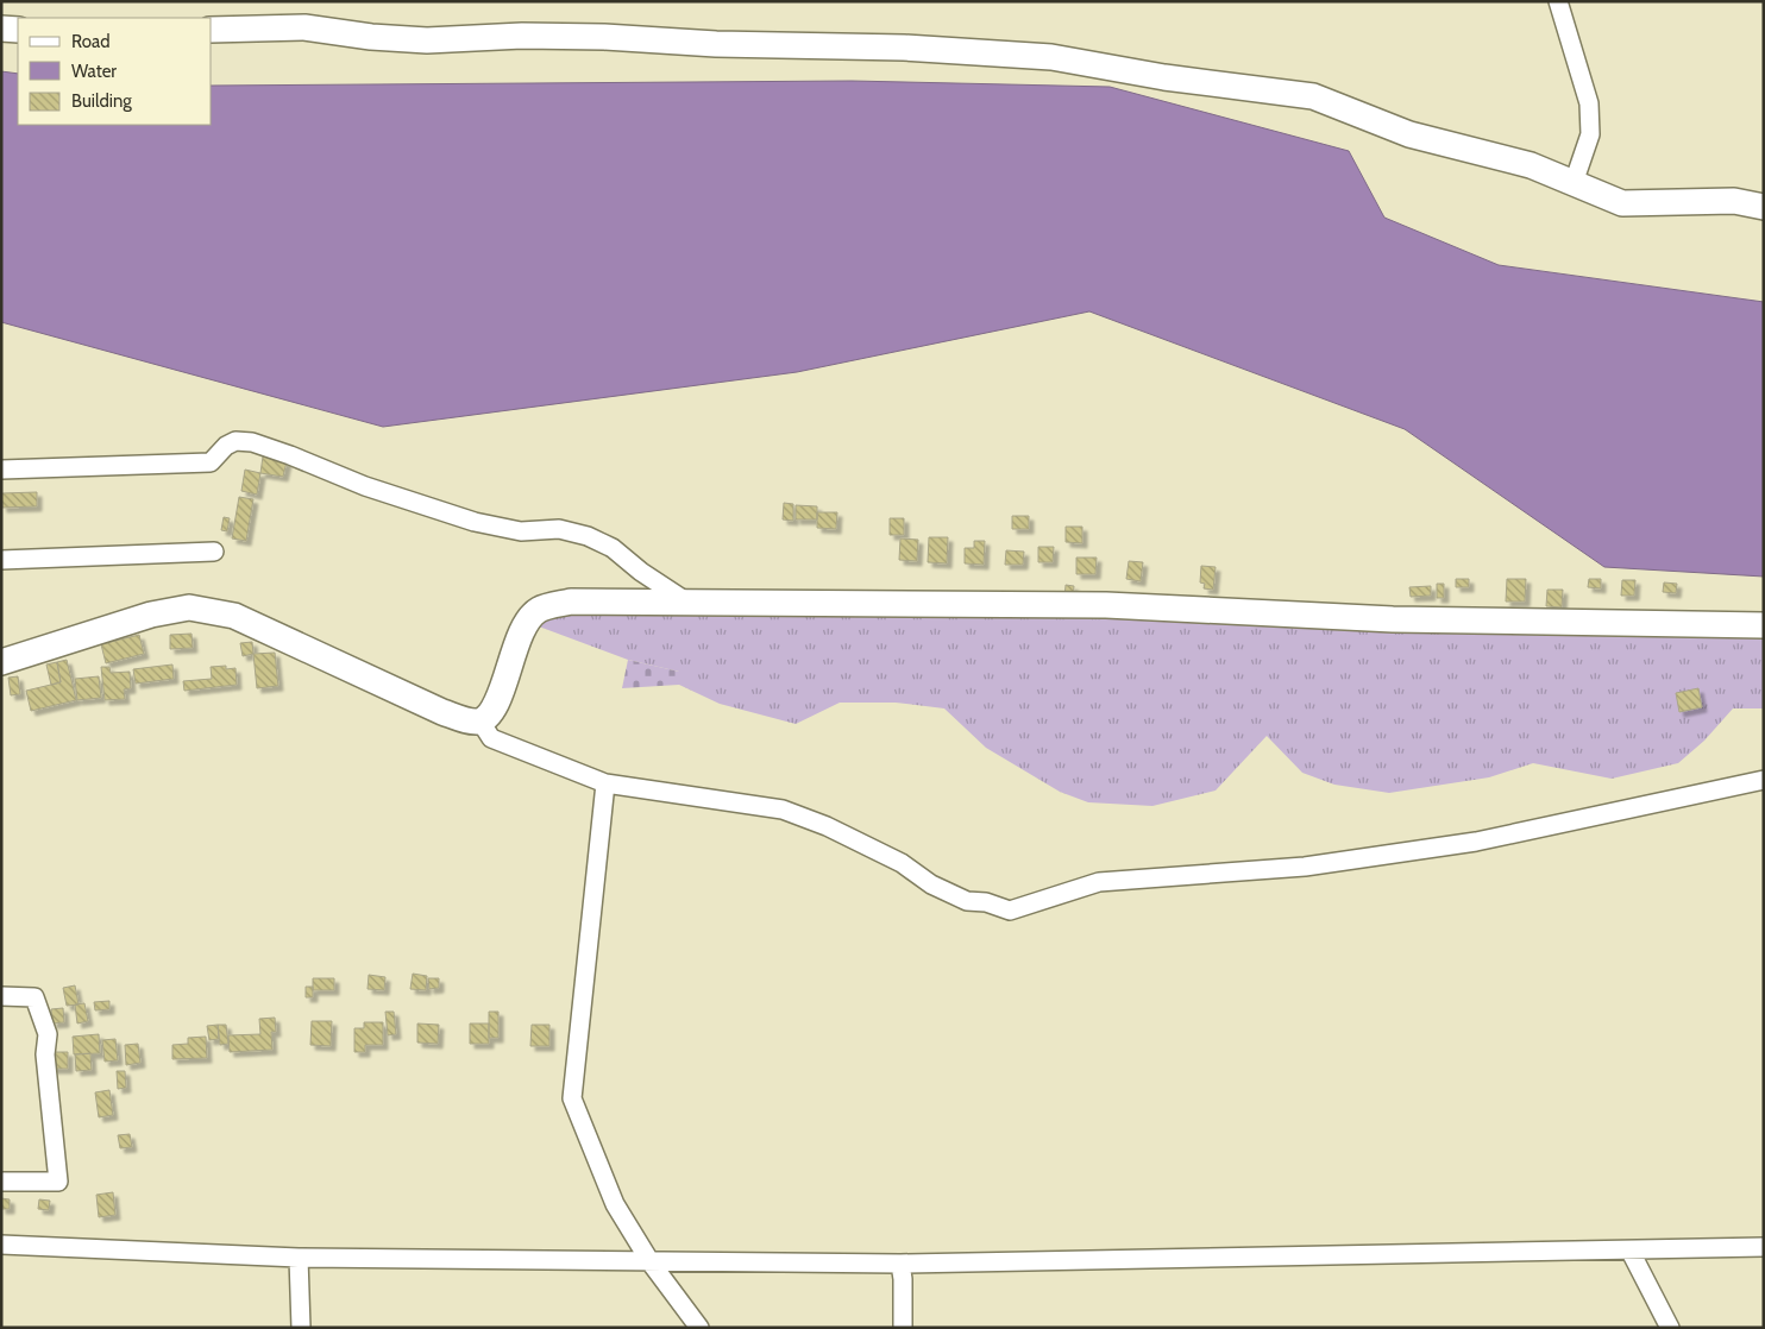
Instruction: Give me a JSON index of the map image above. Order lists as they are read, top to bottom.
{
  "legend": ["Road", "Water", "Building"]
}
